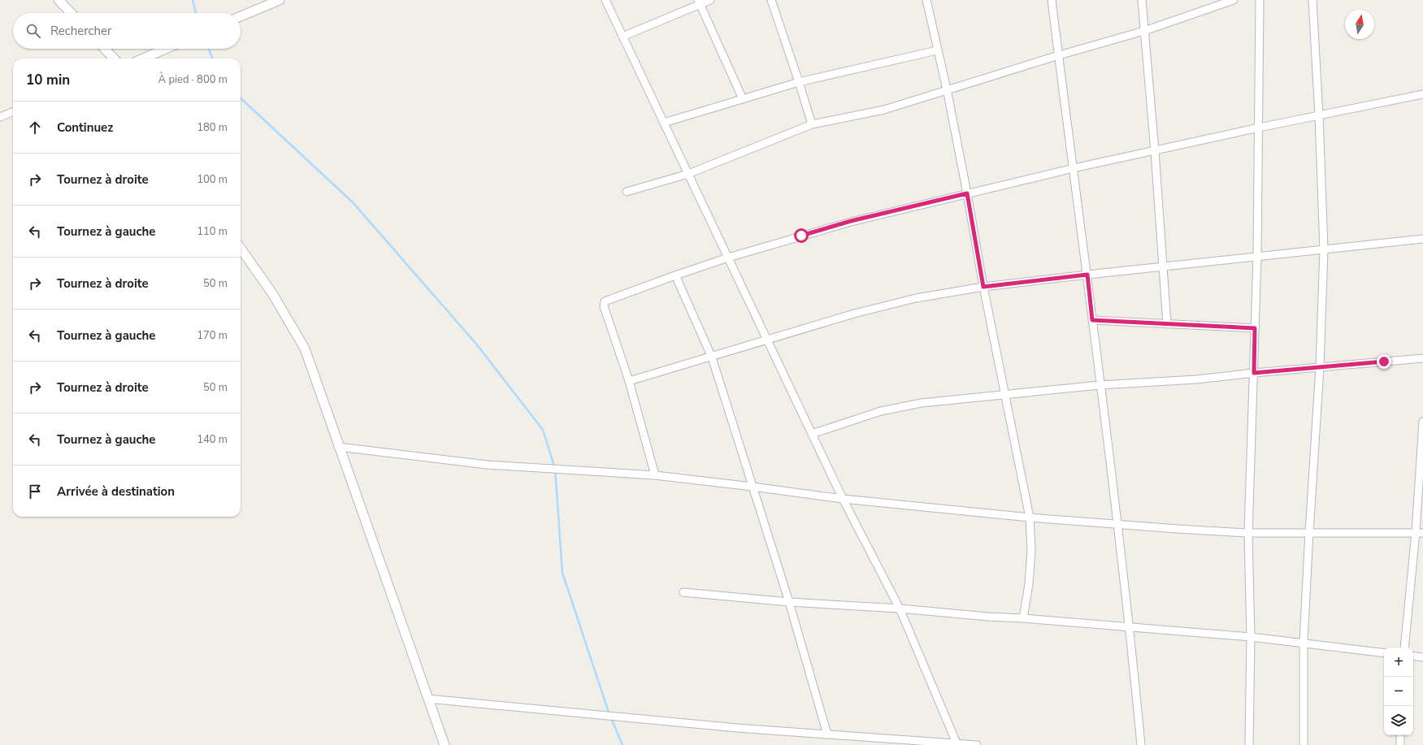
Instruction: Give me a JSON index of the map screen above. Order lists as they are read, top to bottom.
{
  "north": "top",
  "page": {
    "search": "Rechercher",
    "heading": ["10 min", "À pied · 800 m"],
    "list": [
      ["Continuez", "180 m"],
      ["Tournez à droite", "100 m"],
      ["Tournez à gauche", "110 m"],
      ["Tournez à droite", "50 m"],
      ["Tournez à gauche", "170 m"],
      ["Tournez à droite", "50 m"],
      ["Tournez à gauche", "140 m"],
      "Arrivée à destination"
    ],
    "map_buttons": ["+", "−"]
  }
}
